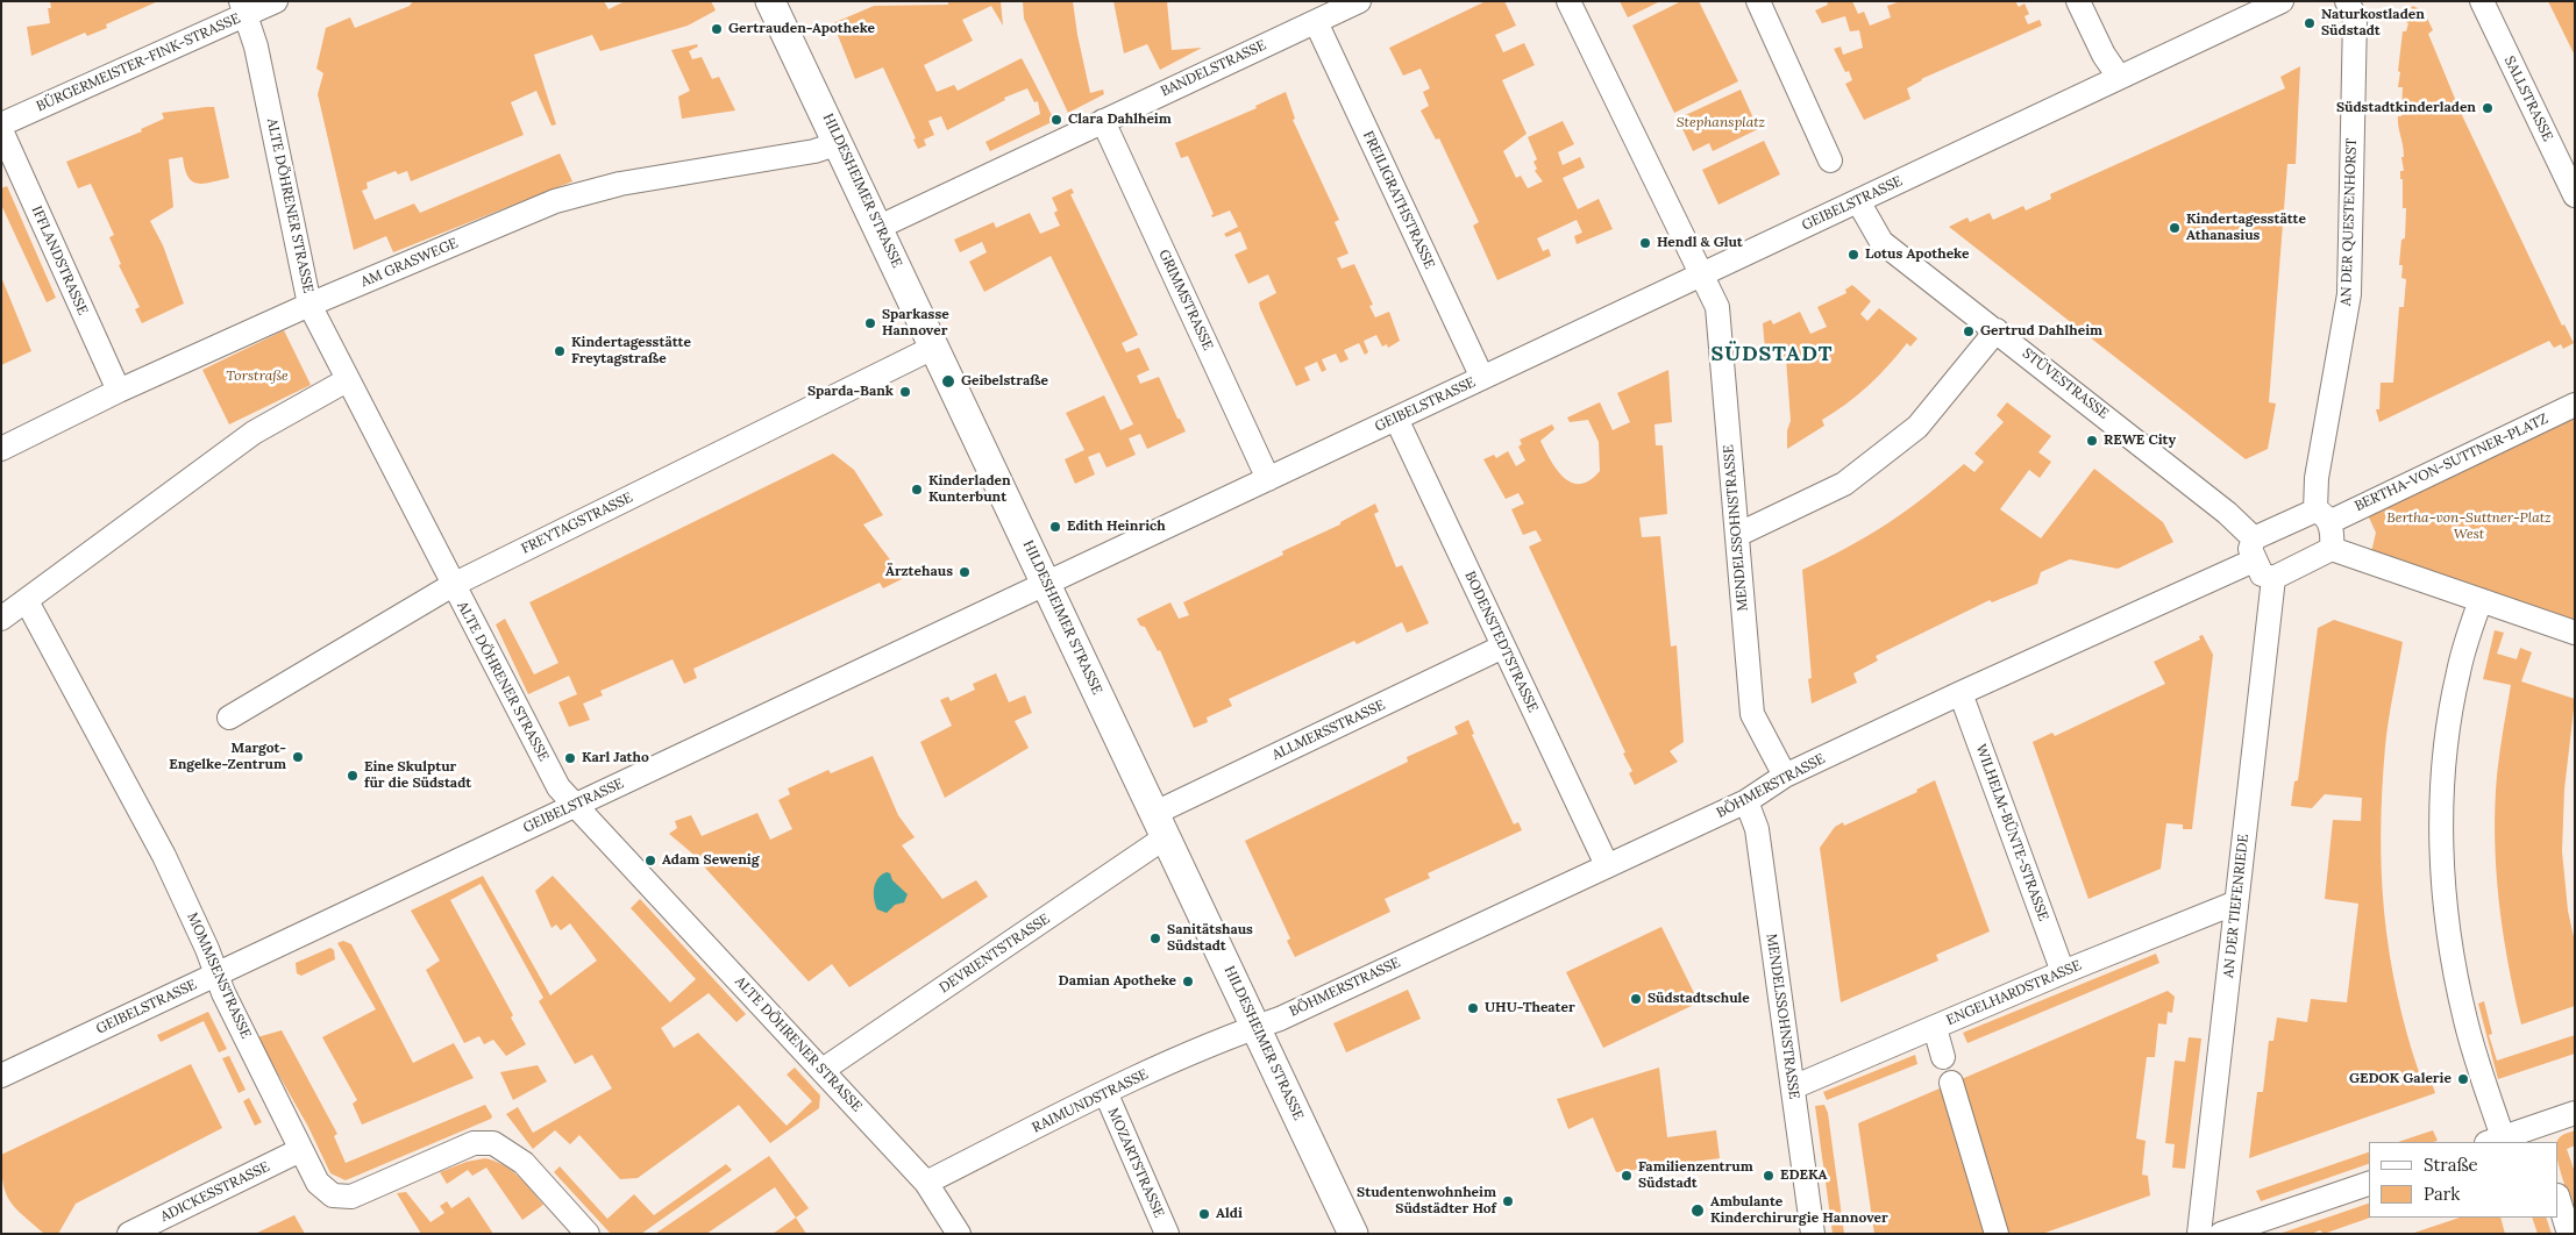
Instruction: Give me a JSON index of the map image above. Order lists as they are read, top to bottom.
{
  "streets": {
    "main road": ["HILDESHEIMER STRASSE"],
    "street": [
      "BÜRGERMEISTER-FINK-STRASSE",
      "BANDELSTRASSE",
      "SALLSTRASSE",
      "FREILIGRATHSTRASSE",
      "GEIBELSTRASSE",
      "ALTE DÖHRENER STRASSE",
      "AN DER QUESTENHORST",
      "IFFLANDSTRASSE",
      "AM GRASWEGE",
      "GRIMMSTRASSE",
      "STÜVESTRASSE",
      "BERTHA-VON-SUTTNER-PLATZ",
      "FREYTAGSTRASSE",
      "MENDELSSOHNSTRASSE",
      "BODENSTEDTSTRASSE",
      "ALLMERSSTRASSE",
      "BÖHMERSTRASSE",
      "WILHELM-BÜNTE-STRASSE",
      "AN DER TIEFENRIEDE",
      "DEVRIENTSTRASSE",
      "MOMMSENSTRASSE",
      "ENGELHARDSTRASSE",
      "RAIMUNDSTRASSE",
      "MOZARTSTRASSE",
      "ADICKESSTRASSE"
    ]
  },
  "crossings": [
    ["BÜRGERMEISTER-FINK-STRASSE", "ALTE DÖHRENER STRASSE"],
    ["BANDELSTRASSE", "HILDESHEIMER STRASSE"],
    ["BANDELSTRASSE", "FREILIGRATHSTRASSE"],
    ["BANDELSTRASSE", "GRIMMSTRASSE"],
    ["HILDESHEIMER STRASSE", "GEIBELSTRASSE"],
    ["HILDESHEIMER STRASSE", "AM GRASWEGE"],
    ["HILDESHEIMER STRASSE", "FREYTAGSTRASSE"],
    ["HILDESHEIMER STRASSE", "ALLMERSSTRASSE"],
    ["HILDESHEIMER STRASSE", "BÖHMERSTRASSE"],
    ["HILDESHEIMER STRASSE", "DEVRIENTSTRASSE"],
    ["HILDESHEIMER STRASSE", "RAIMUNDSTRASSE"],
    ["FREILIGRATHSTRASSE", "GEIBELSTRASSE"],
    ["GEIBELSTRASSE", "ALTE DÖHRENER STRASSE"],
    ["GEIBELSTRASSE", "GRIMMSTRASSE"],
    ["GEIBELSTRASSE", "STÜVESTRASSE"],
    ["GEIBELSTRASSE", "MENDELSSOHNSTRASSE"],
    ["GEIBELSTRASSE", "BODENSTEDTSTRASSE"],
    ["GEIBELSTRASSE", "MOMMSENSTRASSE"],
    ["ALTE DÖHRENER STRASSE", "AM GRASWEGE"],
    ["ALTE DÖHRENER STRASSE", "FREYTAGSTRASSE"],
    ["ALTE DÖHRENER STRASSE", "DEVRIENTSTRASSE"],
    ["ALTE DÖHRENER STRASSE", "RAIMUNDSTRASSE"],
    ["AN DER QUESTENHORST", "BERTHA-VON-SUTTNER-PLATZ"],
    ["IFFLANDSTRASSE", "AM GRASWEGE"],
    ["STÜVESTRASSE", "BERTHA-VON-SUTTNER-PLATZ"],
    ["STÜVESTRASSE", "BÖHMERSTRASSE"],
    ["BERTHA-VON-SUTTNER-PLATZ", "BÖHMERSTRASSE"],
    ["MENDELSSOHNSTRASSE", "BÖHMERSTRASSE"],
    ["MENDELSSOHNSTRASSE", "ENGELHARDSTRASSE"],
    ["BODENSTEDTSTRASSE", "ALLMERSSTRASSE"],
    ["BODENSTEDTSTRASSE", "BÖHMERSTRASSE"],
    ["ALLMERSSTRASSE", "DEVRIENTSTRASSE"],
    ["BÖHMERSTRASSE", "WILHELM-BÜNTE-STRASSE"],
    ["BÖHMERSTRASSE", "RAIMUNDSTRASSE"],
    ["WILHELM-BÜNTE-STRASSE", "ENGELHARDSTRASSE"],
    ["AN DER TIEFENRIEDE", "ENGELHARDSTRASSE"],
    ["MOMMSENSTRASSE", "ADICKESSTRASSE"],
    ["RAIMUNDSTRASSE", "MOZARTSTRASSE"]
  ],
  "districts": ["SÜDSTADT"],
  "parks": ["Stephansplatz", "Torstraße", "Bertha-von-Suttner-Platz West"],
  "places": [
    "Naturkostladen Südstadt",
    "Gertrauden-Apotheke",
    "Südstadtkinderladen",
    "Clara Dahlheim",
    "Kindertagesstätte Athanasius",
    "Hendl & Glut",
    "Lotus Apotheke",
    "Sparkasse Hannover",
    "Gertrud Dahlheim",
    "Kindertagesstätte Freytagstraße",
    "Geibelstraße",
    "Sparda-Bank",
    "REWE City",
    "Kinderladen Kunterbunt",
    "Edith Heinrich",
    "Ärztehaus",
    "Margot- Engelke-Zentrum",
    "Karl Jatho",
    "Eine Skulptur für die Südstadt",
    "Adam Sewenig",
    "Sanitätshaus Südstadt",
    "Damian Apotheke",
    "Südstadtschule",
    "UHU-Theater",
    "GEDOK Galerie",
    "Familienzentrum Südstadt",
    "EDEKA",
    "Studentenwohnheim Südstädter Hof",
    "Ambulante Kinderchirurgie Hannover",
    "Aldi"
  ],
  "legend": ["Straße", "Park"]
}
